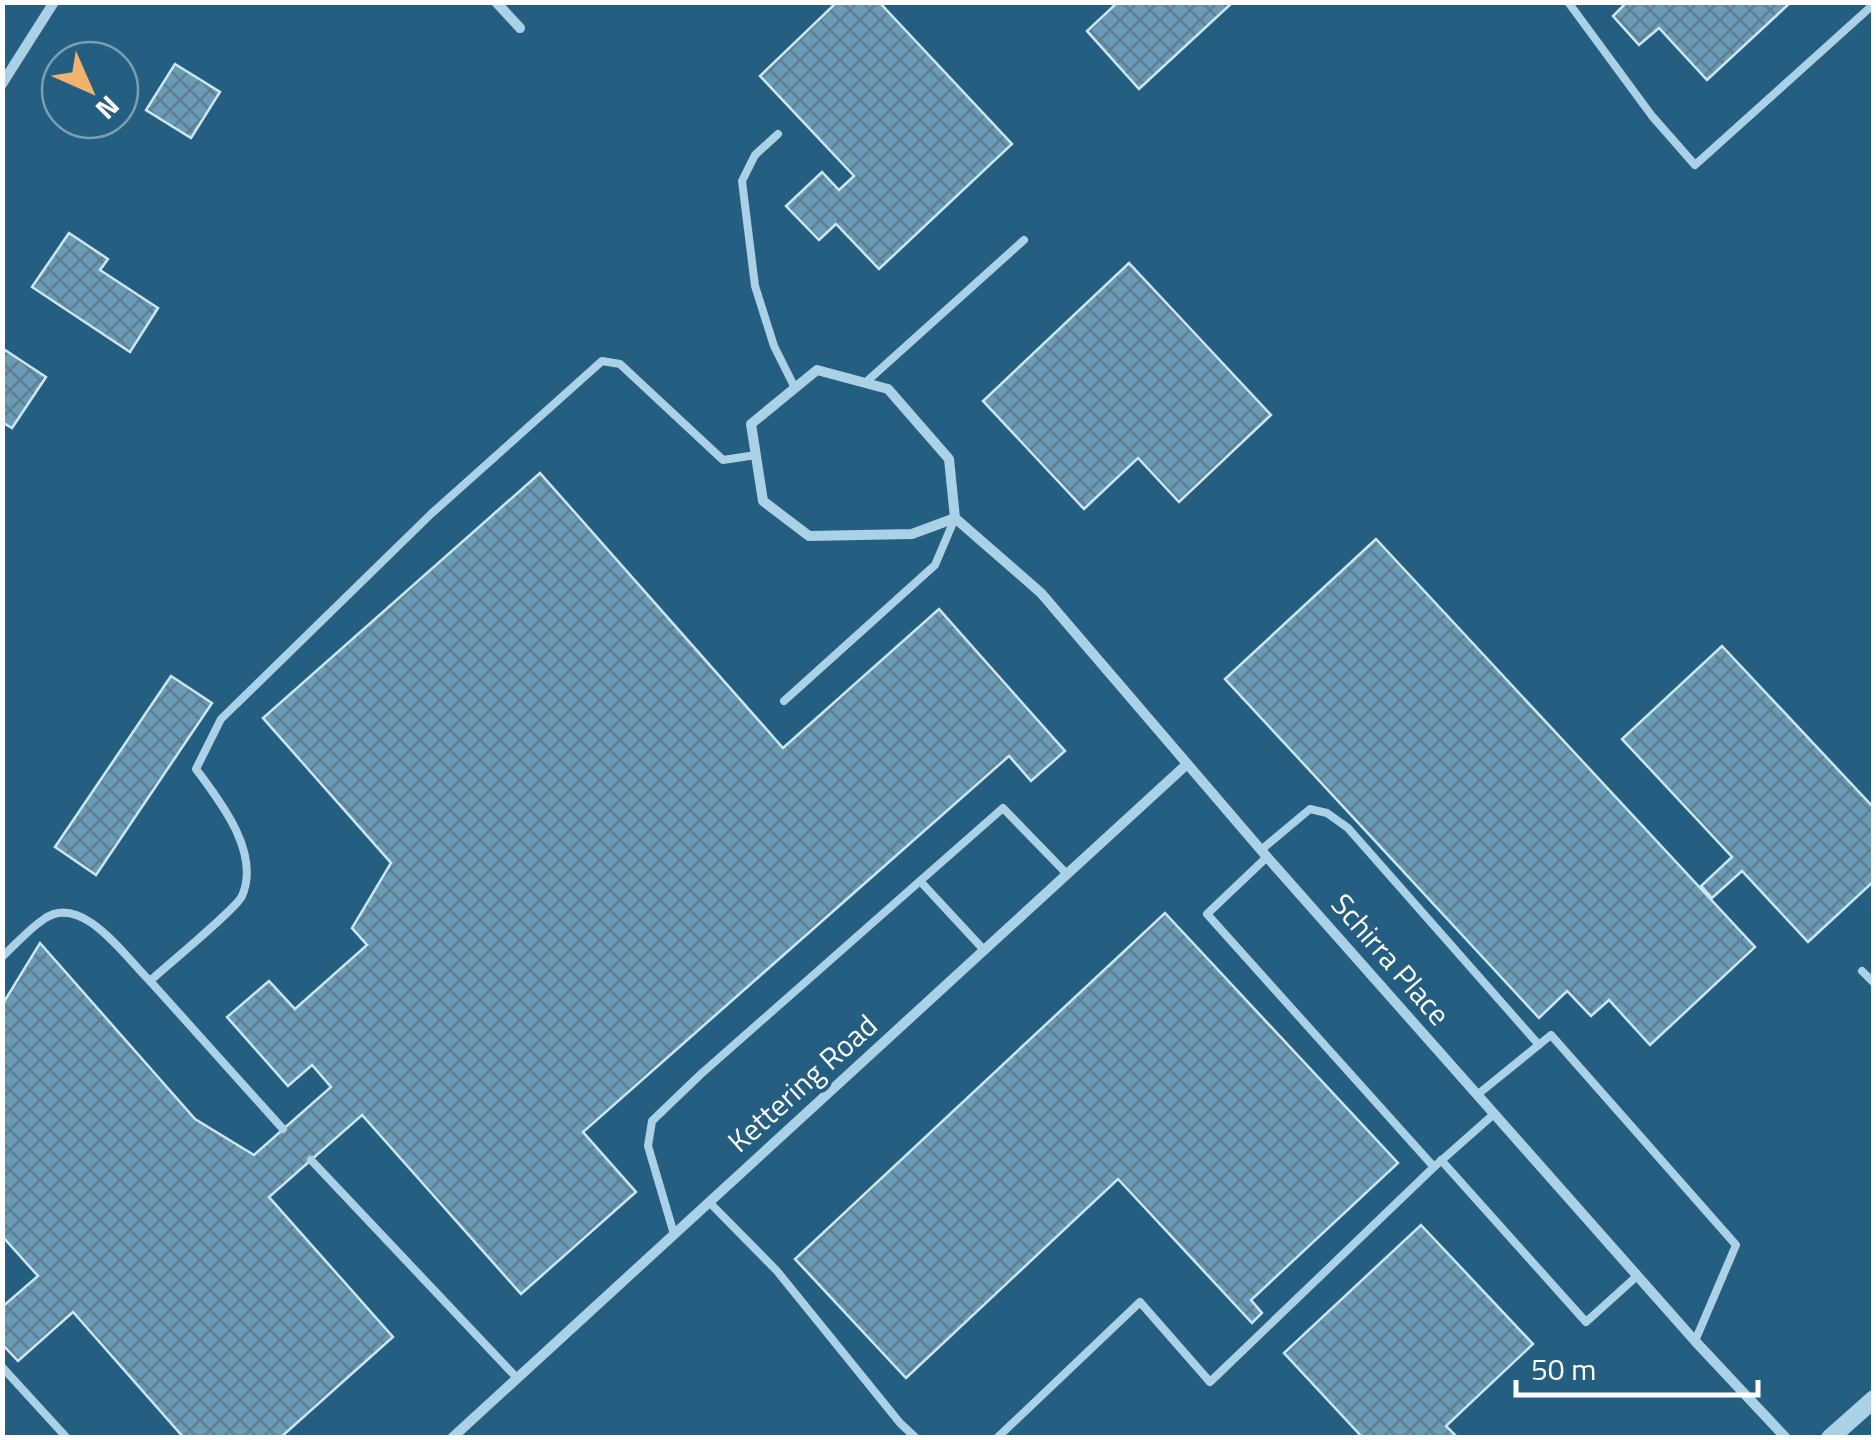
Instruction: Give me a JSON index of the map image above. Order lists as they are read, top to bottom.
{
  "streets": {
    "street": ["Schirra Place", "Kettering Road"]
  },
  "crossings": [
    ["Schirra Place", "Kettering Road"]
  ],
  "scale_bar": "50 m",
  "north": "bottom right"
}
